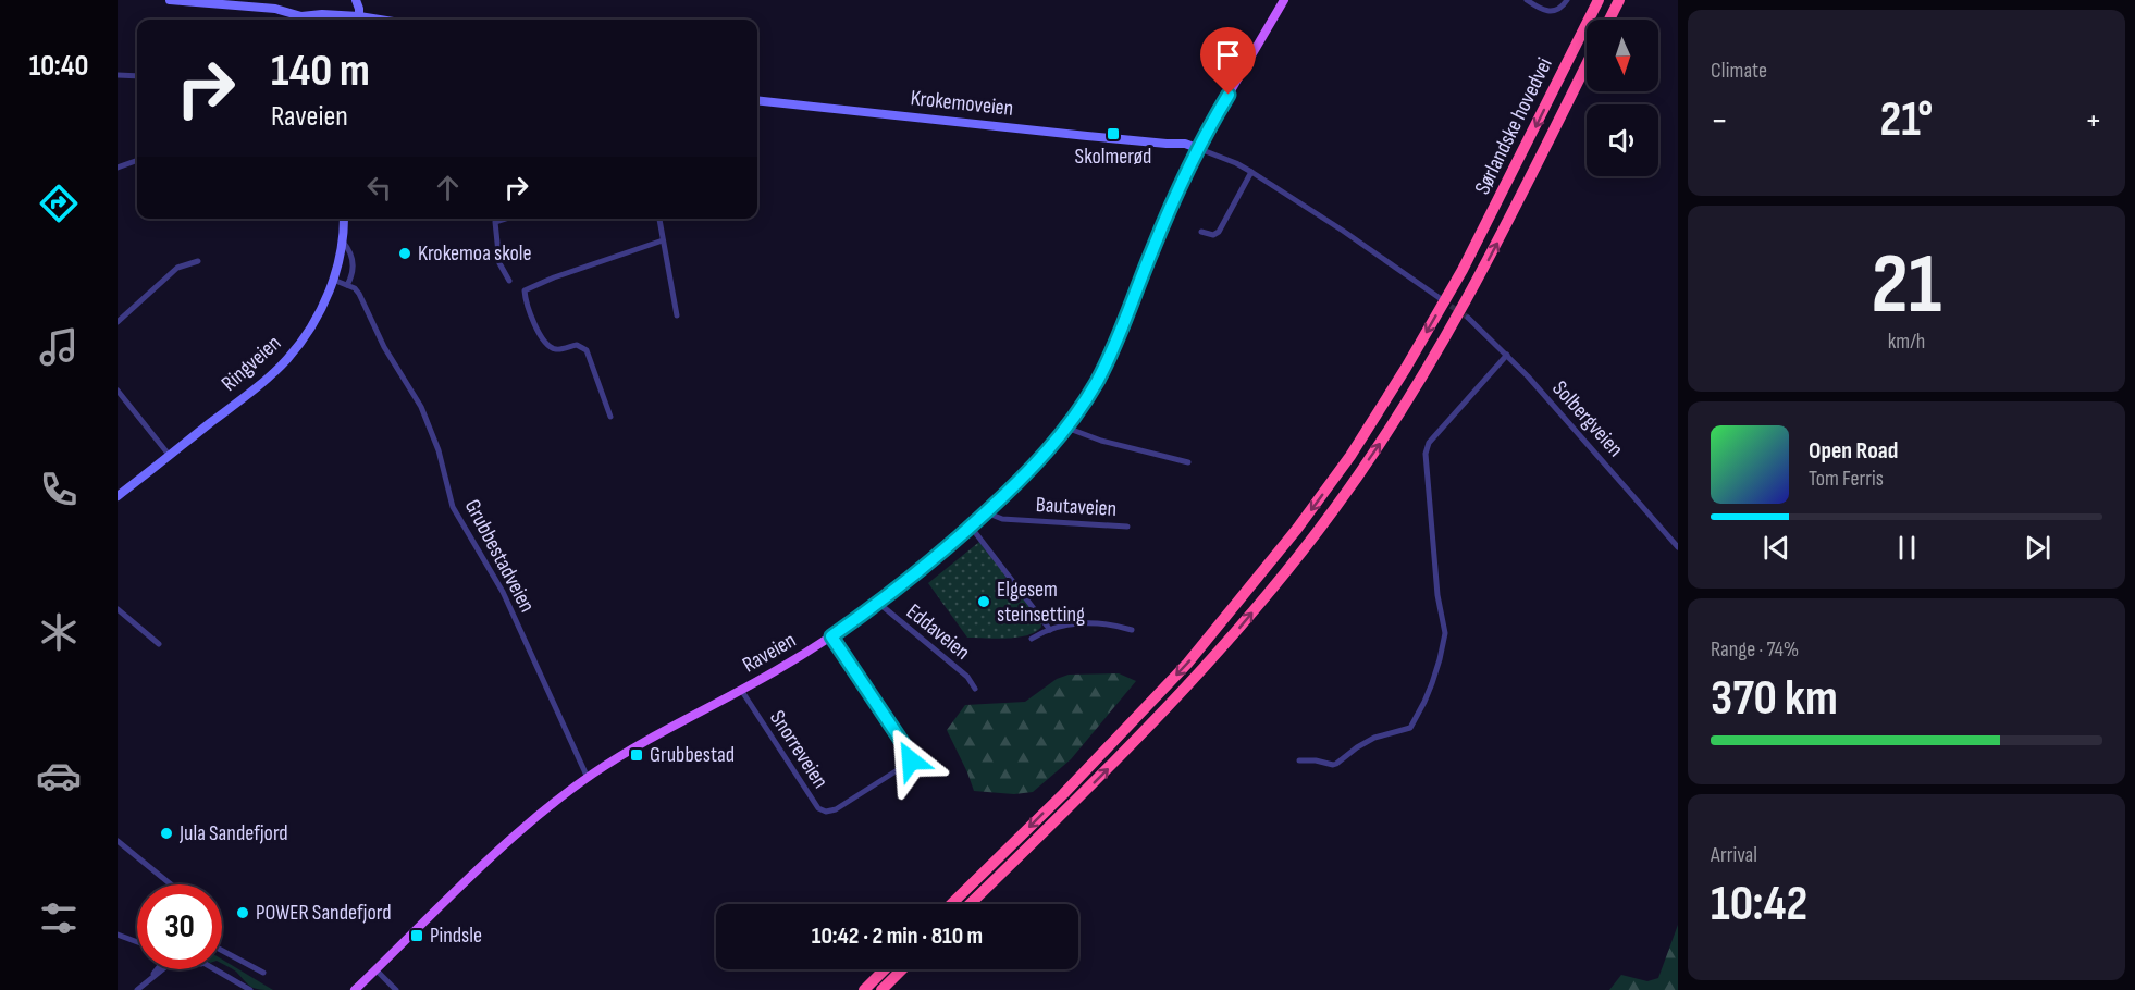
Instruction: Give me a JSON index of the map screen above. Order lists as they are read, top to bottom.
{
  "streets": {
    "highway": ["Sørlandske hovedvei"],
    "main road": ["Krokemoveien", "Ringveien", "Raveien"],
    "street": [
      "Solbergveien",
      "Bautaveien",
      "Grubbestadveien",
      "Eddaveien",
      "Snorreveien"
    ]
  },
  "crossings": [
    ["Krokemoveien", "Raveien"],
    ["Sørlandske hovedvei", "Solbergveien"],
    ["Bautaveien", "Raveien"],
    ["Grubbestadveien", "Raveien"],
    ["Eddaveien", "Raveien"],
    ["Raveien", "Snorreveien"]
  ],
  "places": {
    "transit": ["Skolmerød", "Grubbestad", "Pindsle"],
    "other": [
      "Krokemoa skole",
      "Elgesem steinsetting",
      "Jula Sandefjord",
      "POWER Sandefjord"
    ]
  },
  "north": "bottom",
  "page": {
    "tabs": "10:40",
    "tile": [
      "Climate",
      ["21", "km/h"],
      ["Range · 74%", "370 km"],
      ["Arrival", "10:42"]
    ],
    "turn": ["140 m", "Raveien"],
    "heat": ["−", "21°", "+"],
    "song": ["Open Road", "Tom Ferris"],
    "limit": "30",
    "trip": "10:42 · 2 min · 810 m"
  }
}
